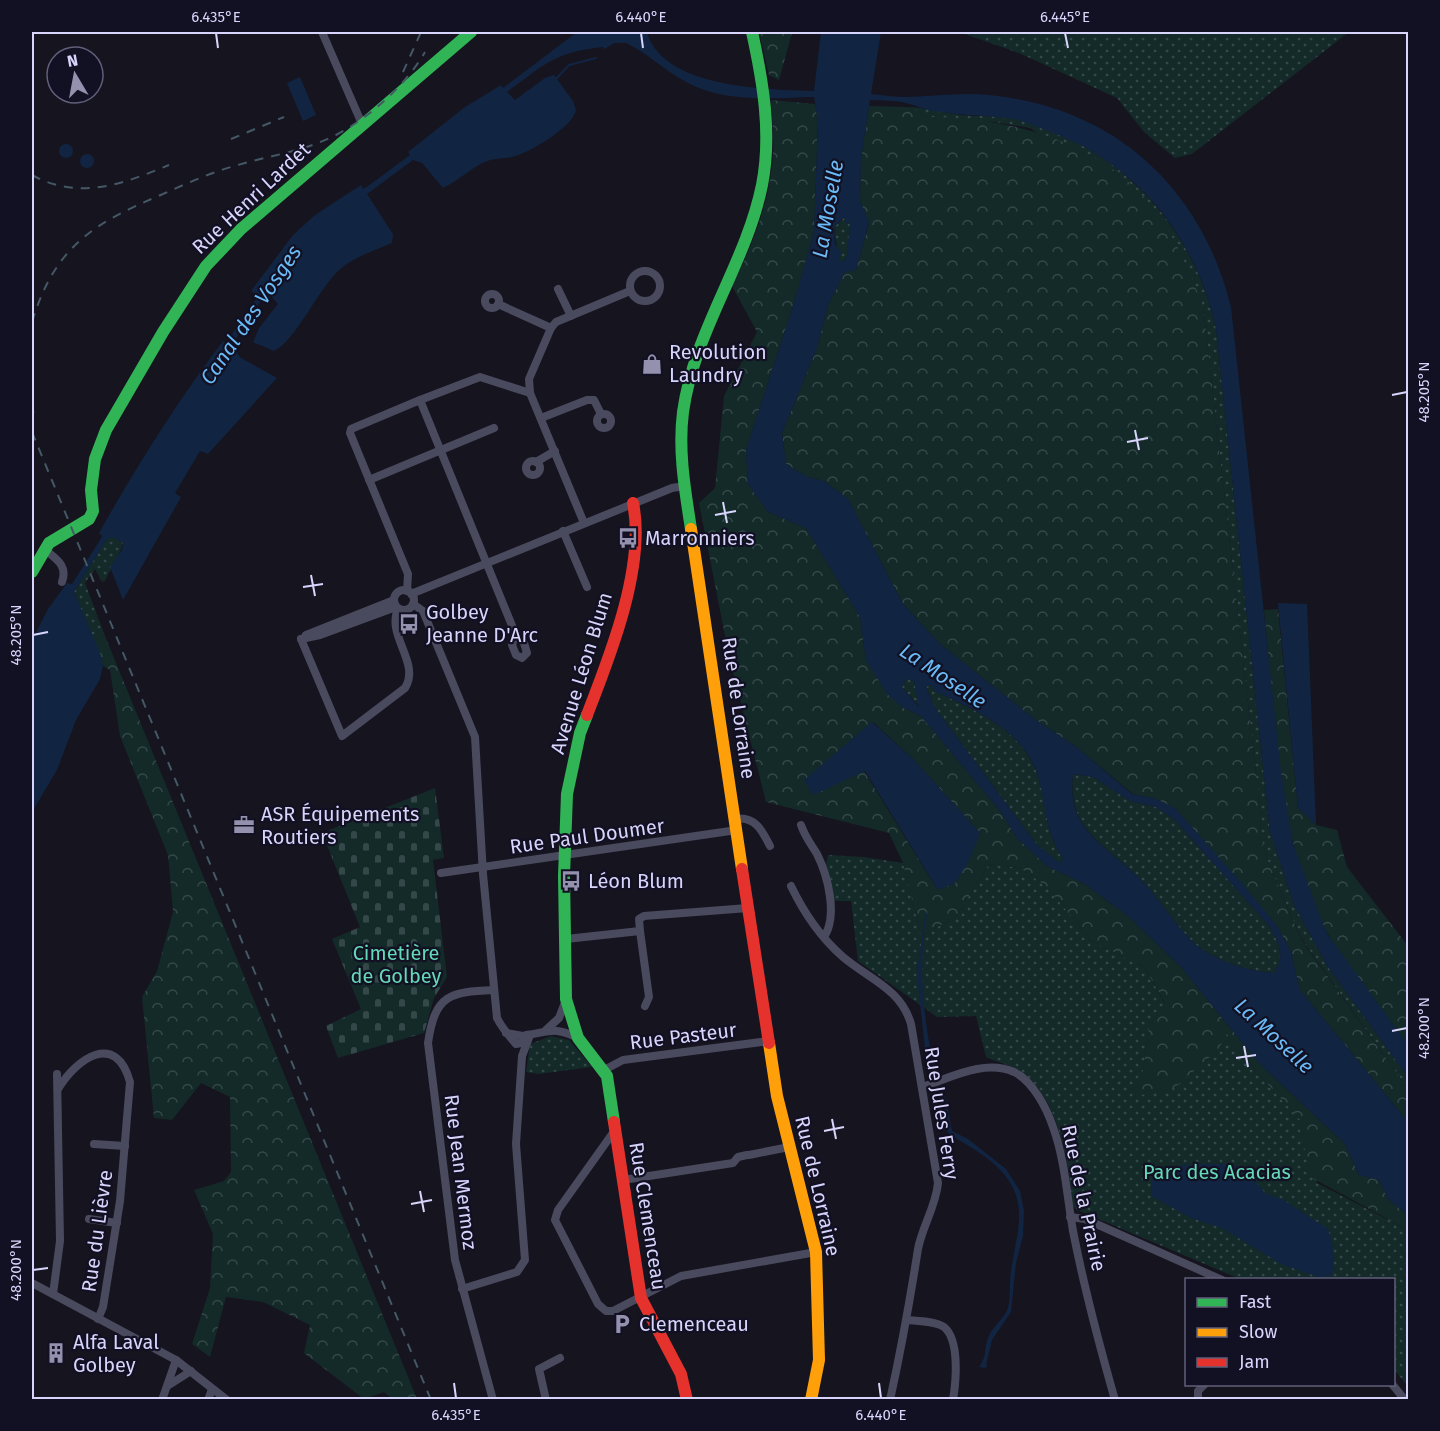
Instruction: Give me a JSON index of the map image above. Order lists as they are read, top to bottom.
{
  "streets": {
    "street": [
      "Rue Henri Lardet",
      "Avenue Léon Blum",
      "Rue de Lorraine",
      "Rue Paul Doumer",
      "Rue Pasteur",
      "Rue Jules Ferry",
      "Rue Jean Mermoz",
      "Rue de la Prairie",
      "Rue Clemenceau",
      "Rue du Lièvre"
    ]
  },
  "crossings": [
    ["Avenue Léon Blum", "Rue Paul Doumer"],
    ["Avenue Léon Blum", "Rue Clemenceau"],
    ["Rue de Lorraine", "Rue Paul Doumer"],
    ["Rue de Lorraine", "Rue Pasteur"],
    ["Rue Pasteur", "Rue Clemenceau"],
    ["Rue Jules Ferry", "Rue de la Prairie"]
  ],
  "water": ["La Moselle", "Canal des Vosges"],
  "parks": ["Cimetière de Golbey", "Parc des Acacias"],
  "places": {
    "shop": ["Revolution Laundry"],
    "bus stop": ["Marronniers", "Golbey Jeanne D'Arc", "Léon Blum"],
    "office": ["ASR Équipements Routiers"],
    "parking": ["Clemenceau"],
    "building": ["Alfa Laval Golbey"]
  },
  "legend": ["Fast", "Slow", "Jam"],
  "north": "top",
  "coordinates": [
    "6.435°E",
    "6.440°E",
    "6.445°E",
    "48.205°N",
    "48.200°N"
  ]
}
